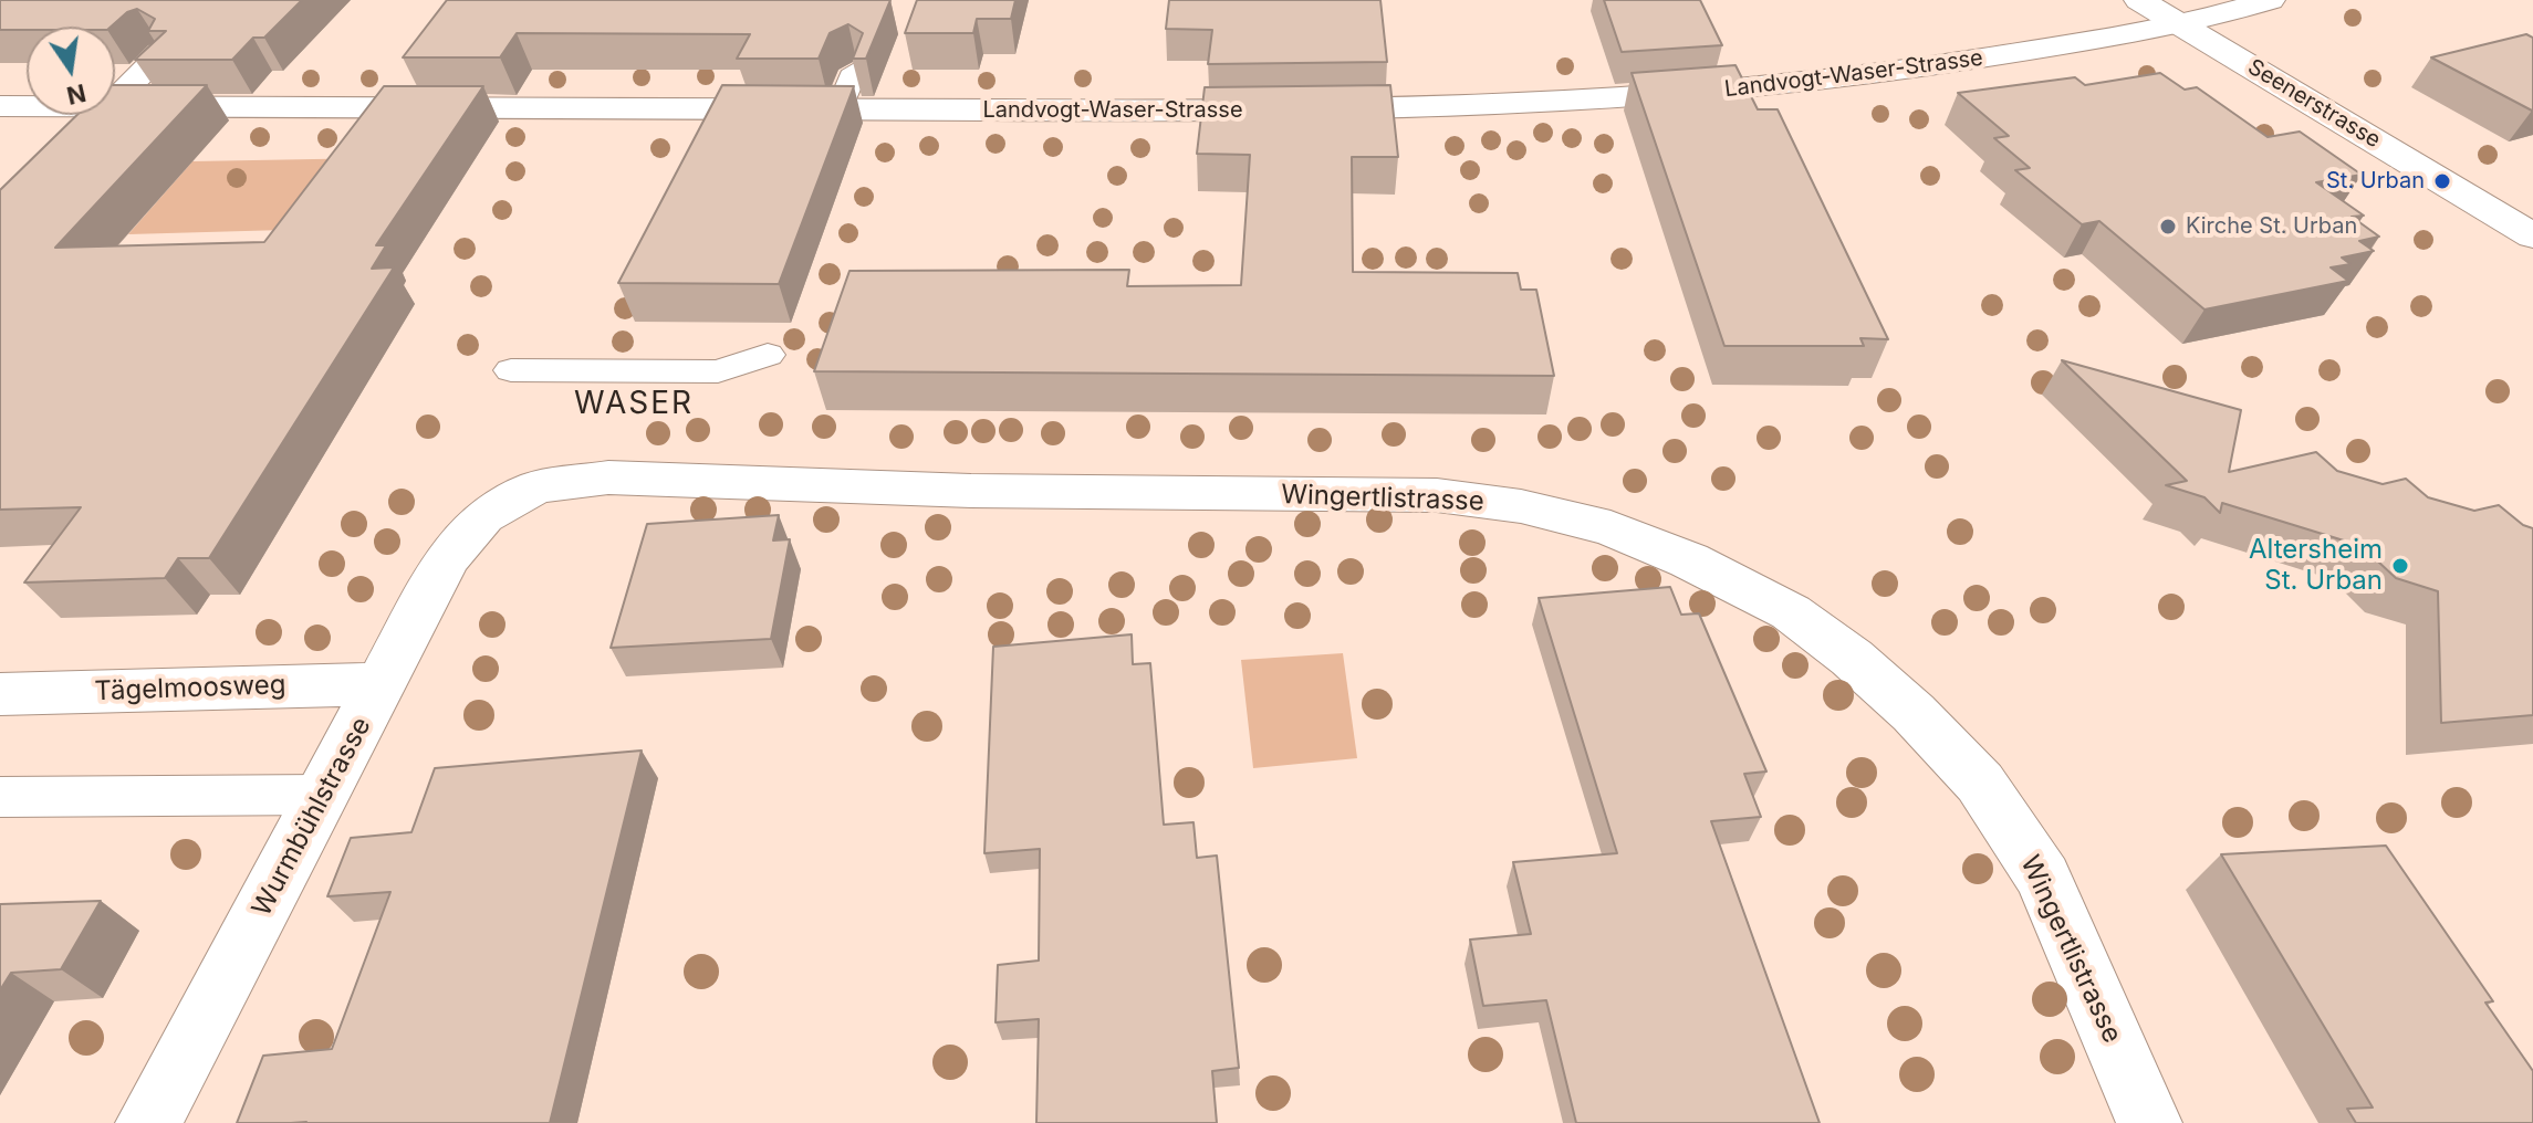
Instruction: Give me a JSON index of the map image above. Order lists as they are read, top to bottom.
{
  "streets": {
    "street": [
      "Landvogt-Waser-Strasse",
      "Seenerstrasse",
      "Wingertlistrasse",
      "Tägelmoosweg",
      "Wurmbühlstrasse"
    ]
  },
  "crossings": [
    ["Landvogt-Waser-Strasse", "Seenerstrasse"],
    ["Wingertlistrasse", "Wurmbühlstrasse"],
    ["Tägelmoosweg", "Wurmbühlstrasse"]
  ],
  "districts": ["WASER"],
  "places": ["St. Urban", "Kirche St. Urban", "Altersheim St. Urban"],
  "north": "bottom"
}
